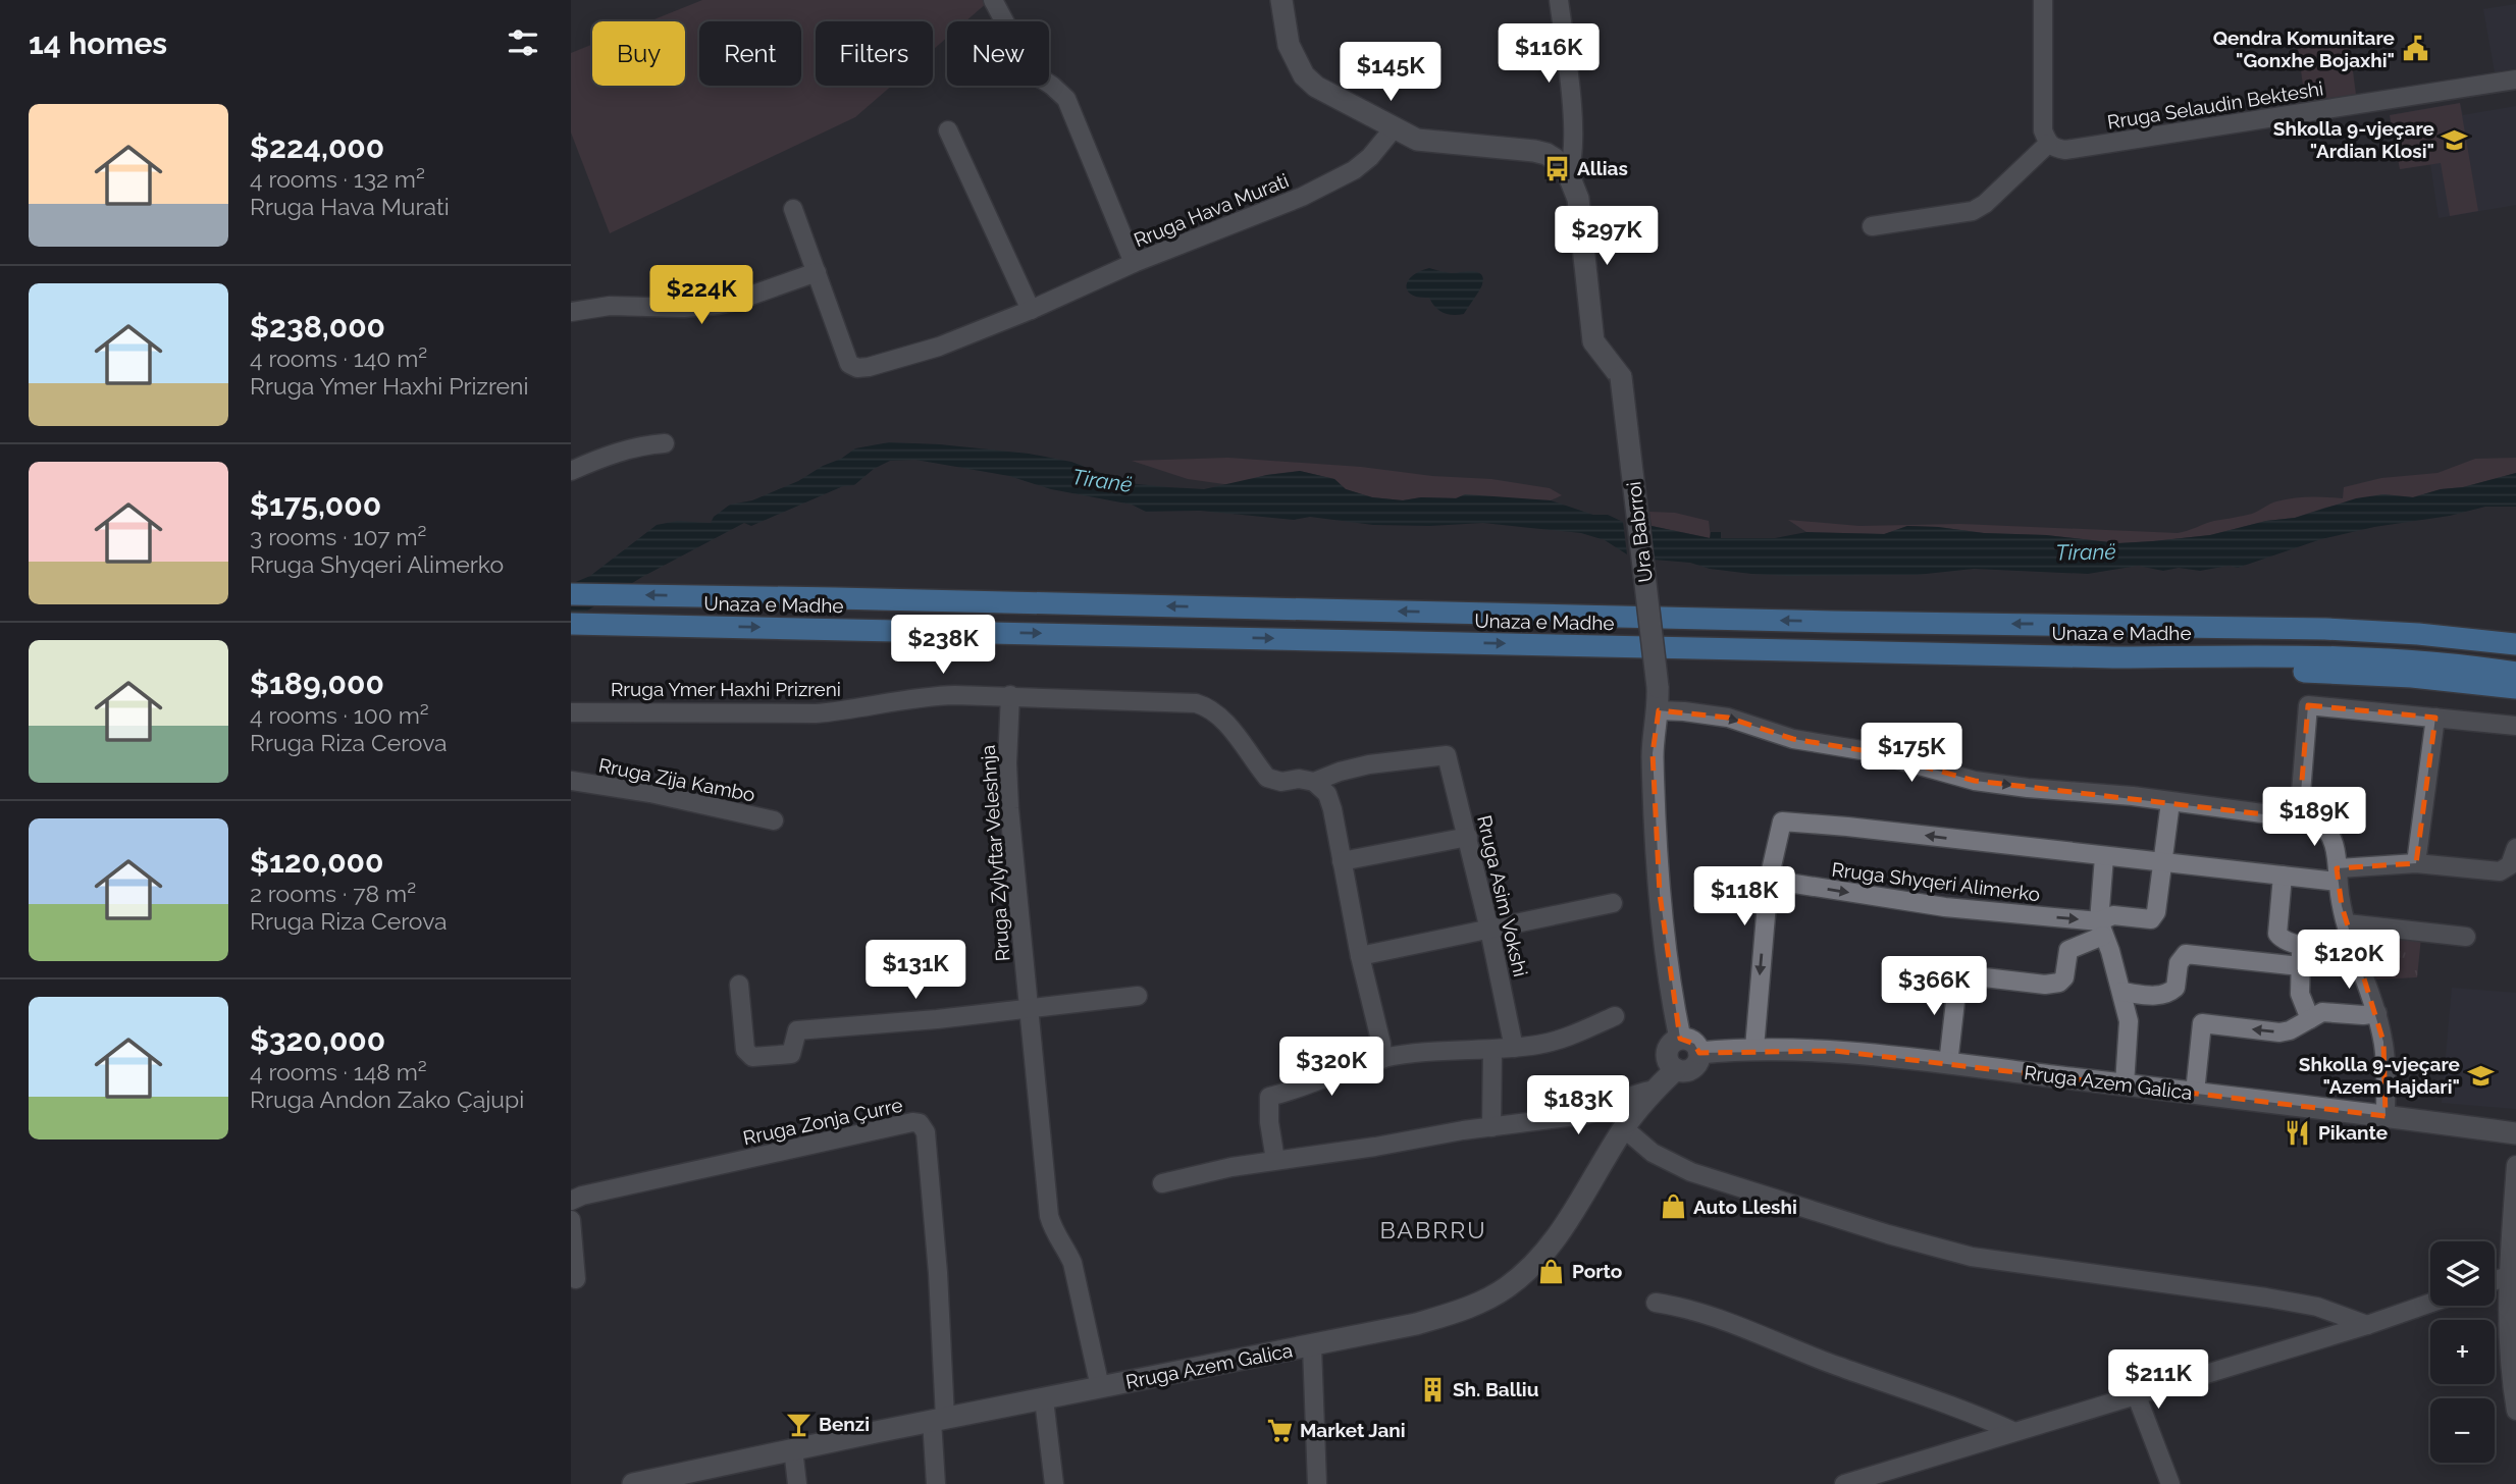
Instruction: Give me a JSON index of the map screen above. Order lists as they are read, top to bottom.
{
  "streets": {
    "highway": ["Unaza e Madhe"],
    "main road": ["Ura Babrroi", "Rruga Azem Galica"],
    "street": [
      "Rruga Selaudin Bekteshi",
      "Rruga Hava Murati",
      "Rruga Ymer Haxhi Prizreni",
      "Rruga Zija Kambo",
      "Rruga Zylyftar Veleshnja",
      "Rruga Shyqeri Alimerko",
      "Rruga Asim Vokshi",
      "Rruga Zonja Çurre"
    ]
  },
  "crossings": [
    ["Ura Babrroi", "Rruga Azem Galica"],
    ["Rruga Ymer Haxhi Prizreni", "Rruga Zylyftar Veleshnja"],
    ["Rruga Ymer Haxhi Prizreni", "Rruga Asim Vokshi"],
    ["Rruga Zylyftar Veleshnja", "Rruga Azem Galica"],
    ["Rruga Shyqeri Alimerko", "Rruga Azem Galica"],
    ["Rruga Azem Galica", "Rruga Zonja Çurre"]
  ],
  "districts": ["BABRRU"],
  "water": ["Tiranë"],
  "places": {
    "public building": ["Qendra Komunitare \"Gonxhe Bojaxhi\""],
    "school or university": ["Shkolla 9-vjeçare \"Ardian Klosi\"", "Shkolla 9-vjeçare \"Azem Hajdari\""],
    "bus stop": ["Allias"],
    "restaurant": ["Pikante"],
    "shop": ["Auto Lleshi", "Porto"],
    "building": ["Sh. Balliu"],
    "bar": ["Benzi"],
    "supermarket": ["Market Jani"]
  },
  "page": {
    "heading": "14 homes",
    "chip": [
      "Buy",
      "Rent",
      "Filters",
      "New"
    ],
    "price": [
      "$116K",
      "$145K",
      "$297K",
      "$224K",
      "$238K",
      "$175K",
      "$189K",
      "$118K",
      "$120K",
      "$131K",
      "$366K",
      "$320K",
      "$183K",
      "$211K"
    ],
    "list": [
      {
        "name": "$224,000",
        "note": "4 rooms · 132 m² · Rruga Hava Murati"
      },
      {
        "name": "$238,000",
        "note": "4 rooms · 140 m² · Rruga Ymer Haxhi Prizreni"
      },
      {
        "name": "$175,000",
        "note": "3 rooms · 107 m² · Rruga Shyqeri Alimerko"
      },
      {
        "name": "$189,000",
        "note": "4 rooms · 100 m² · Rruga Riza Cerova"
      },
      {
        "name": "$120,000",
        "note": "2 rooms · 78 m² · Rruga Riza Cerova"
      },
      {
        "name": "$320,000",
        "note": "4 rooms · 148 m² · Rruga Andon Zako Çajupi"
      }
    ],
    "map_buttons": ["+", "−"]
  }
}
